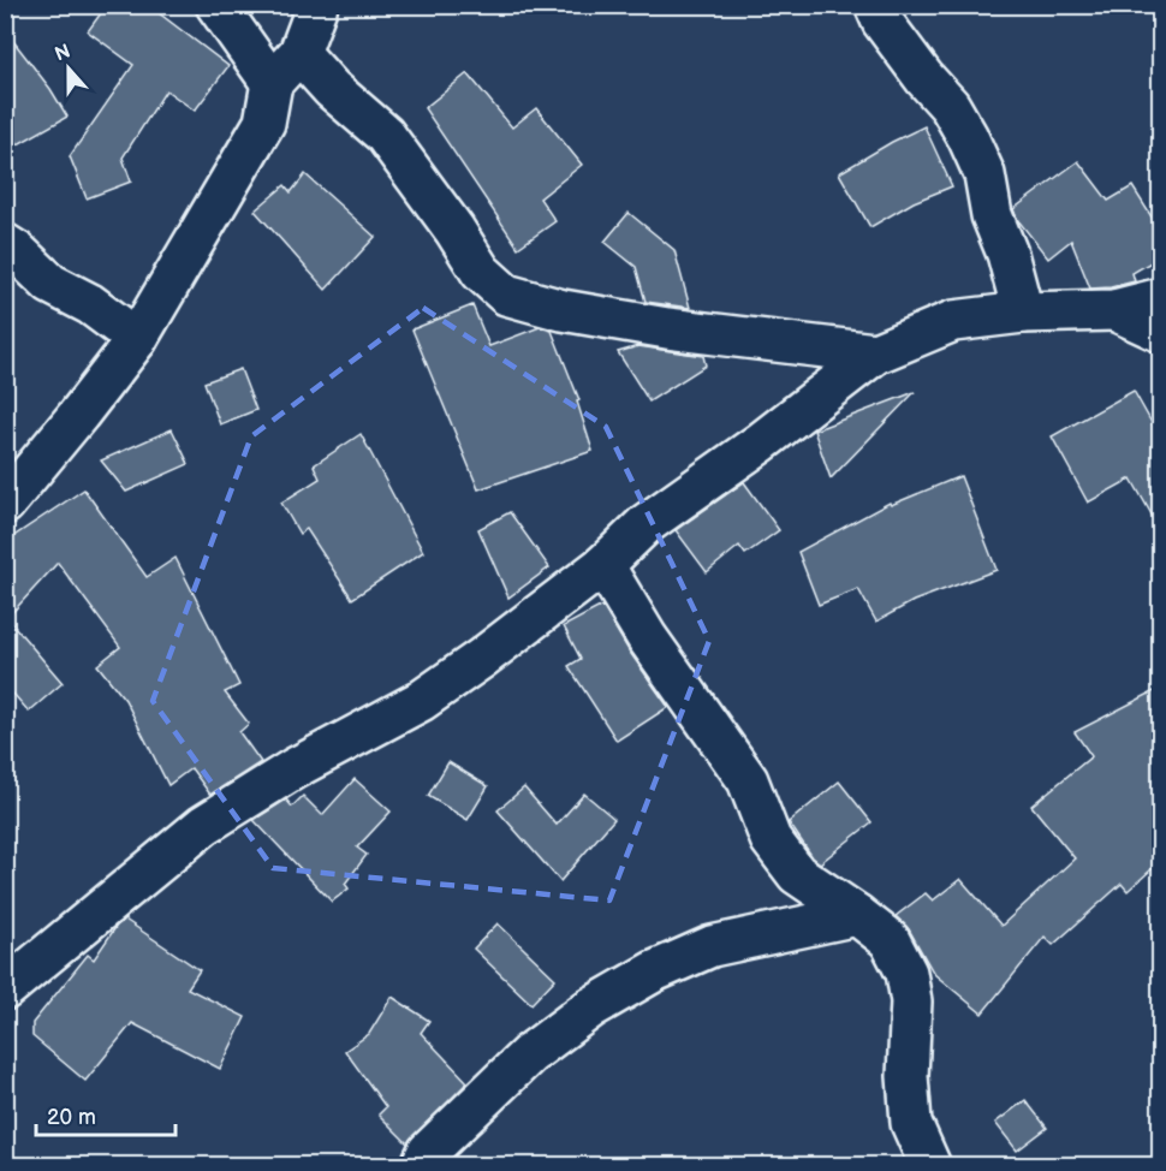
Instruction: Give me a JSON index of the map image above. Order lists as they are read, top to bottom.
{
  "scale_bar": "20 m",
  "north": "top"
}
